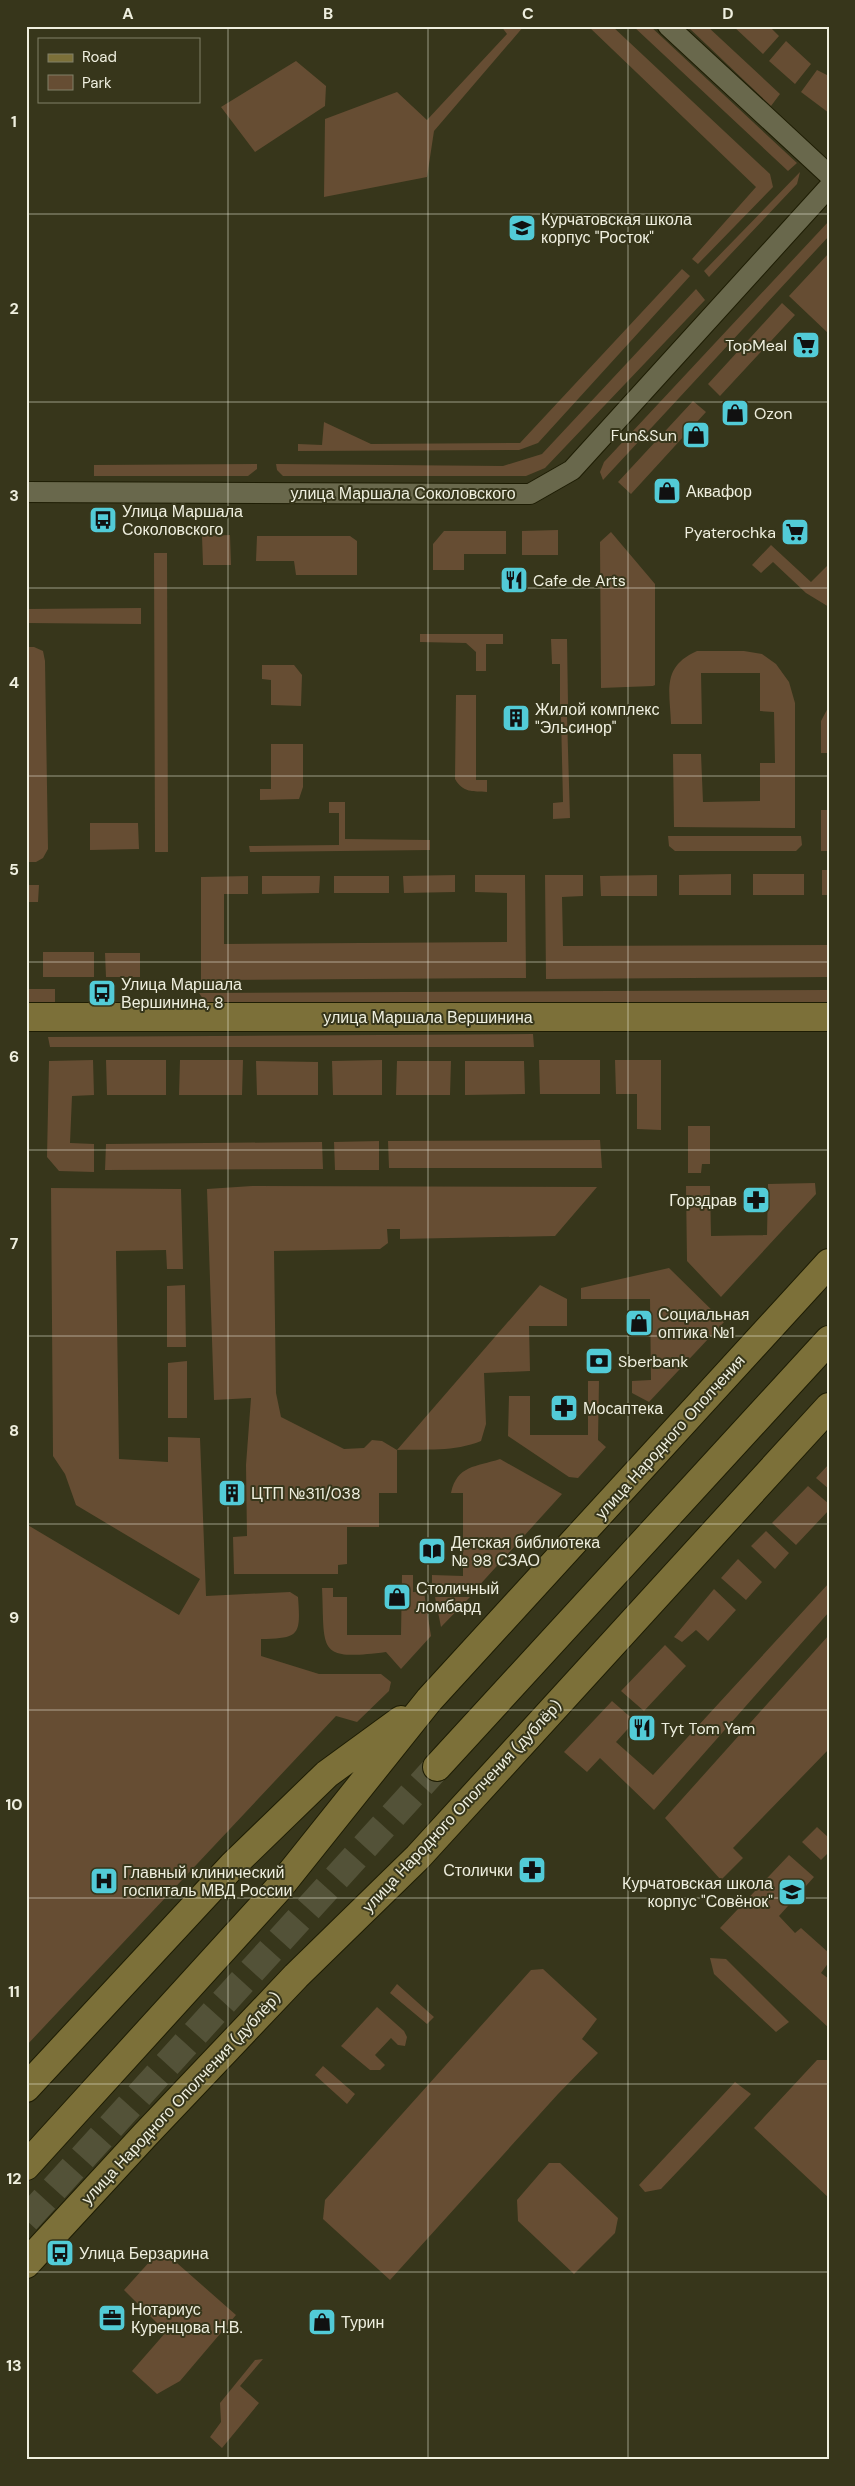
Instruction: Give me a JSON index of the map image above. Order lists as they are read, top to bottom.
{
  "streets": {
    "street": [
      "улица Маршала Соколовского",
      "улица Маршала Вершинина",
      "улица Народного Ополчения",
      "улица Народного Ополчения (дублёр)"
    ]
  },
  "places": {
    "school or university": ["Курчатовская школа корпус \"Росток\"", "Курчатовская школа корпус \"Совёнок\""],
    "supermarket": ["TopMeal", "Pyaterochka"],
    "shop": [
      "Ozon",
      "Fun&Sun",
      "Аквафор",
      "Социальная оптика №1",
      "Столичный ломбард",
      "Турин"
    ],
    "bus stop": ["Улица Маршала Соколовского", "Улица Маршала Вершинина, 8", "Улица Берзарина"],
    "restaurant": ["Cafe de Arts", "Tyt Tom Yam"],
    "building": ["Жилой комплекс \"Эльсинор\"", "ЦТП №311/038"],
    "pharmacy": ["Горздрав", "Мосаптека", "Столички"],
    "bank": ["Sberbank"],
    "library": ["Детская библиотека № 98 СЗАО"],
    "hospital": ["Главный клинический госпиталь МВД России"],
    "office": ["Нотариус Куренцова Н.В."]
  },
  "legend": ["Road", "Park"],
  "grid": {
    "columns": [
      "A",
      "B",
      "C",
      "D"
    ],
    "rows": [
      "1",
      "2",
      "3",
      "4",
      "5",
      "6",
      "7",
      "8",
      "9",
      "10",
      "11",
      "12",
      "13"
    ]
  }
}
